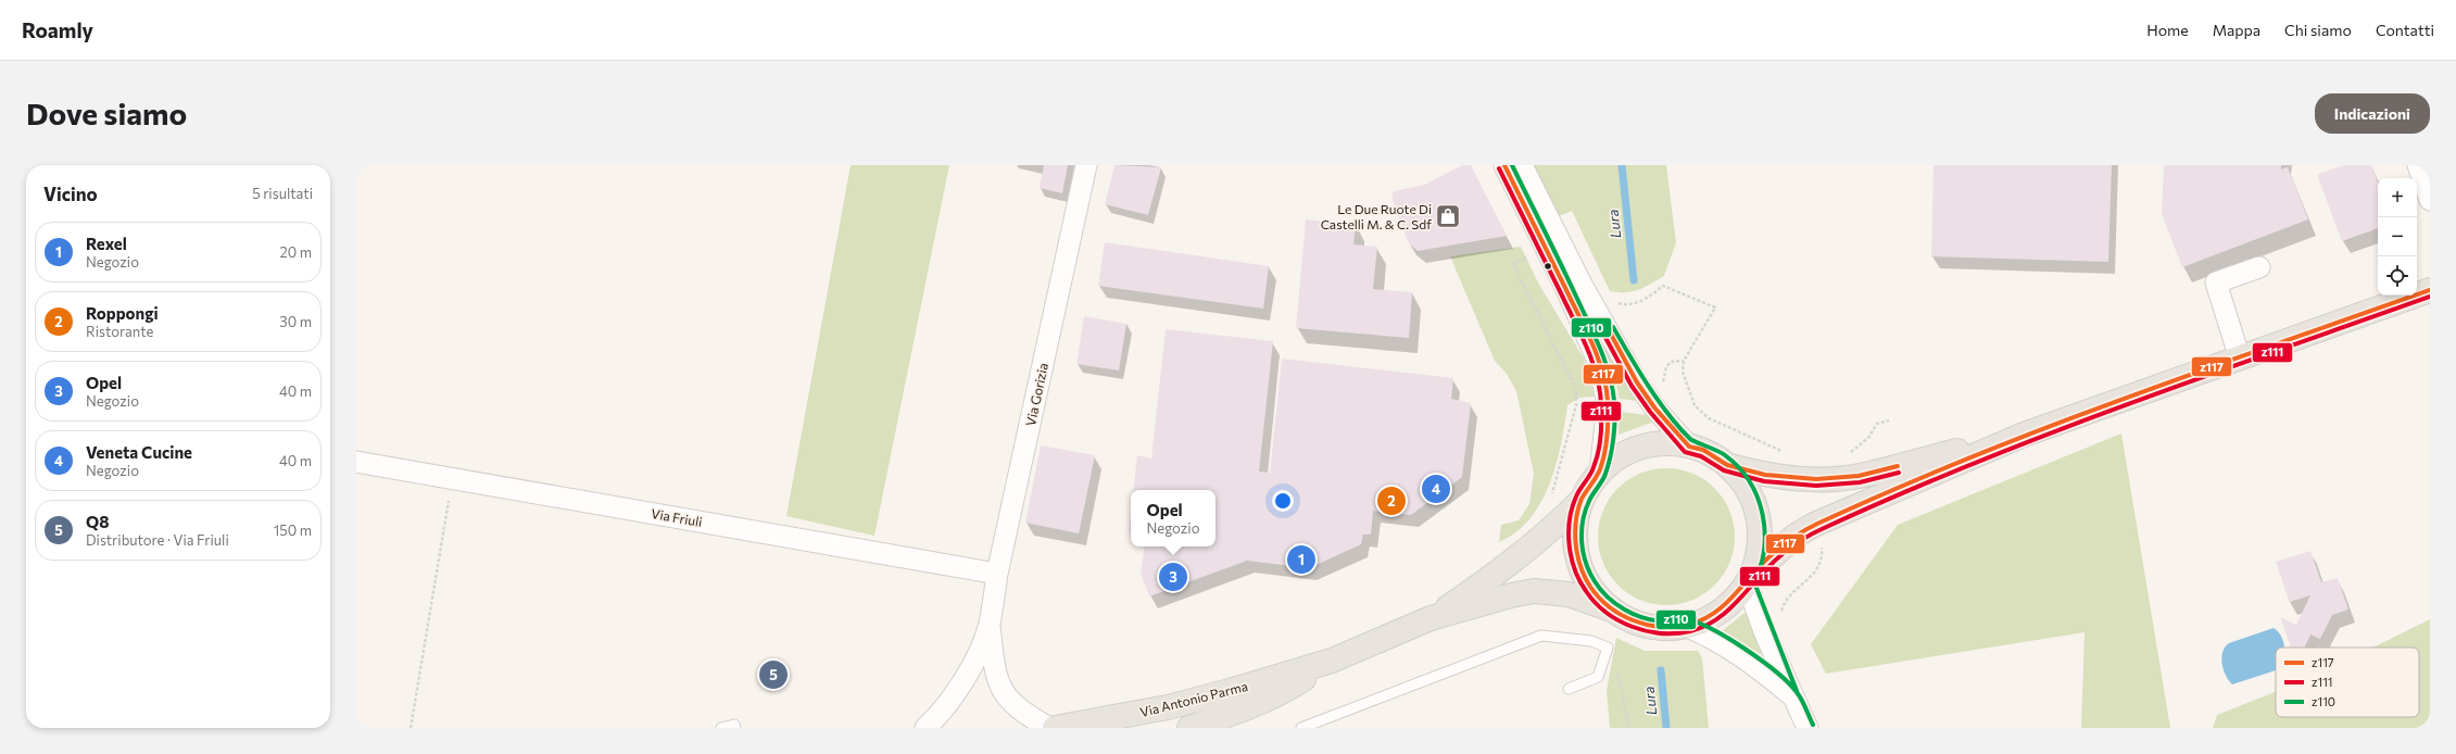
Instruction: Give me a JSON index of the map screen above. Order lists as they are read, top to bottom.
{
  "streets": {
    "main road": ["Via Antonio Parma"],
    "street": ["Via Gorizia", "Via Friuli"]
  },
  "crossings": [
    ["Via Gorizia", "Via Friuli"]
  ],
  "water": ["Lura"],
  "places": {
    "shop": ["Le Due Ruote Di Castelli M. & C. Sdf"]
  },
  "lines": ["transit line z117", "transit line z110", "transit line z111"],
  "legend": ["z117", "z111", "z110"],
  "page": {
    "header": "Roamly",
    "nav": [
      "Home",
      "Mappa",
      "Chi siamo",
      "Contatti"
    ],
    "buttons": "Indicazioni",
    "title": "Dove siamo",
    "heading": ["Vicino", "5 risultati"],
    "map_buttons": ["+", "−"],
    "list": [
      {
        "mark": "1",
        "name": "Rexel",
        "note": "Negozio",
        "value": "20 m"
      },
      {
        "mark": "2",
        "name": "Roppongi",
        "note": "Ristorante",
        "value": "30 m"
      },
      {
        "mark": "3",
        "name": "Opel",
        "note": "Negozio",
        "value": "40 m"
      },
      {
        "mark": "4",
        "name": "Veneta Cucine",
        "note": "Negozio",
        "value": "40 m"
      },
      {
        "mark": "5",
        "name": "Q8",
        "note": "Distributore · Via Friuli",
        "value": "150 m"
      }
    ],
    "pins": [
      "4",
      "2",
      "1",
      "3",
      "5"
    ],
    "popup": ["Opel", "Negozio"]
  }
}
